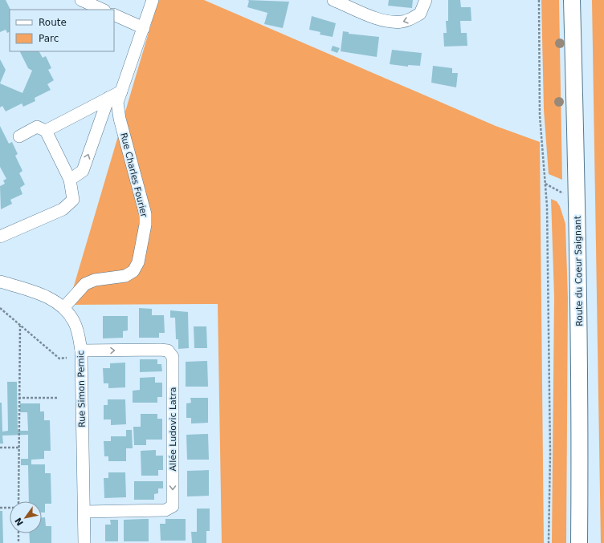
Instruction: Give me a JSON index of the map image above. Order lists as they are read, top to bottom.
{
  "streets": {
    "main road": ["Route du Coeur Saignant"],
    "street": ["Rue Charles Fourier", "Rue Simon Pernic", "Allée Ludovic Latra"]
  },
  "crossings": [
    ["Rue Charles Fourier", "Rue Simon Pernic"],
    ["Rue Simon Pernic", "Allée Ludovic Latra"]
  ],
  "legend": ["Route", "Parc"],
  "north": "bottom left"
}
